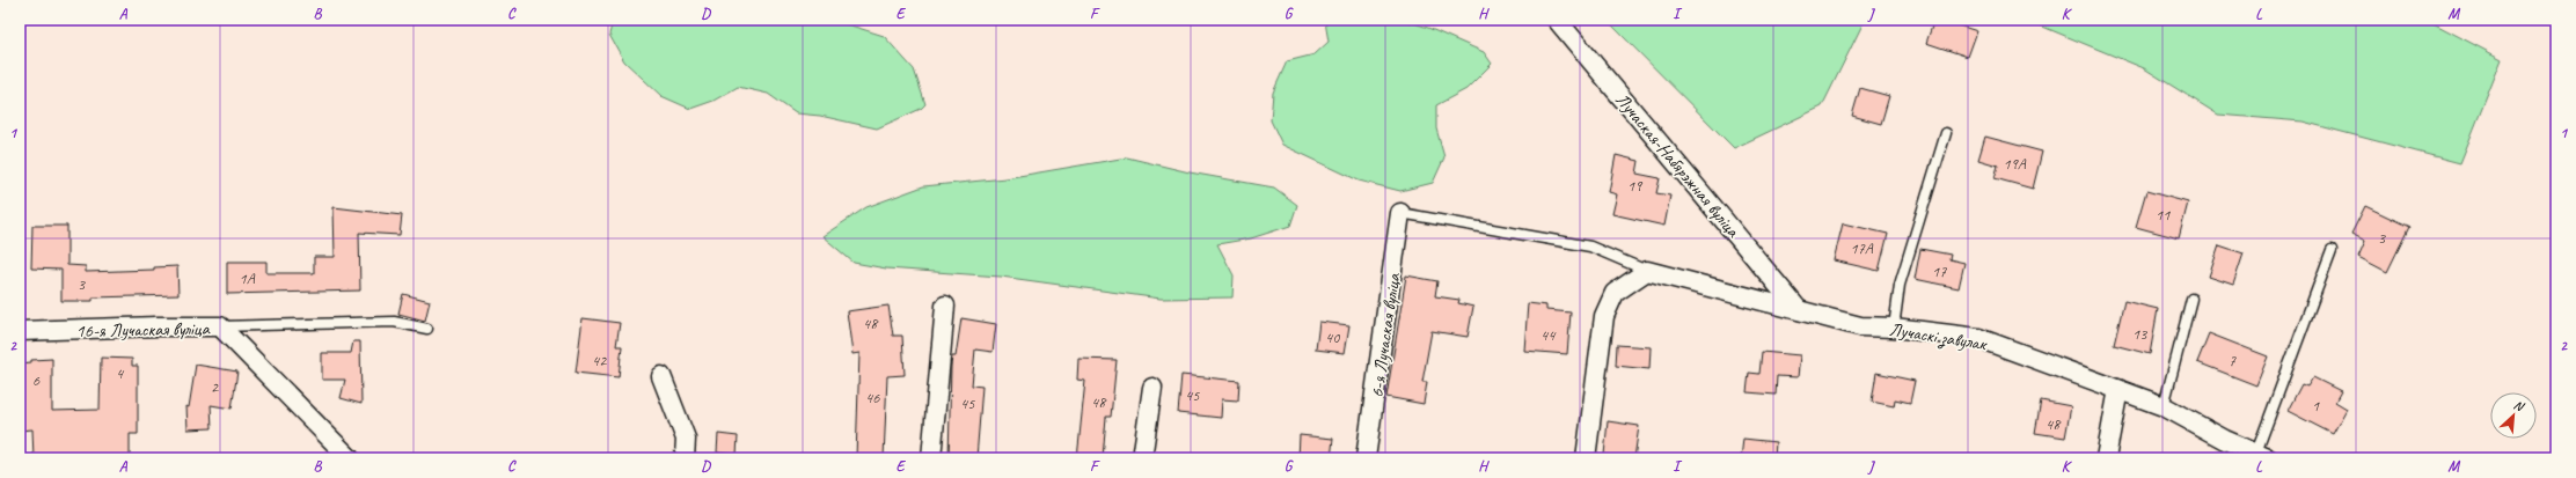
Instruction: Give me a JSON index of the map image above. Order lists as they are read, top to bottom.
{
  "streets": {
    "street": [
      "Лучаская-Набярэжная вуліца",
      "16-я Лучаская вуліца",
      "6-я Лучаская вуліца",
      "Лучаскі завулак"
    ]
  },
  "crossings": [
    ["Лучаская-Набярэжная вуліца", "Лучаскі завулак"]
  ],
  "house_numbers": [
    "19А",
    "19",
    "11",
    "3",
    "17А",
    "17",
    "1А",
    "3",
    "48",
    "13",
    "44",
    "40",
    "42",
    "7",
    "4",
    "6",
    "2",
    "45",
    "46",
    "48",
    "45",
    "1",
    "48"
  ],
  "north": "top right",
  "grid": {
    "columns": [
      "A",
      "B",
      "C",
      "D",
      "E",
      "F",
      "G",
      "H",
      "I",
      "J",
      "K",
      "L",
      "M"
    ],
    "rows": ["1", "2"]
  }
}
